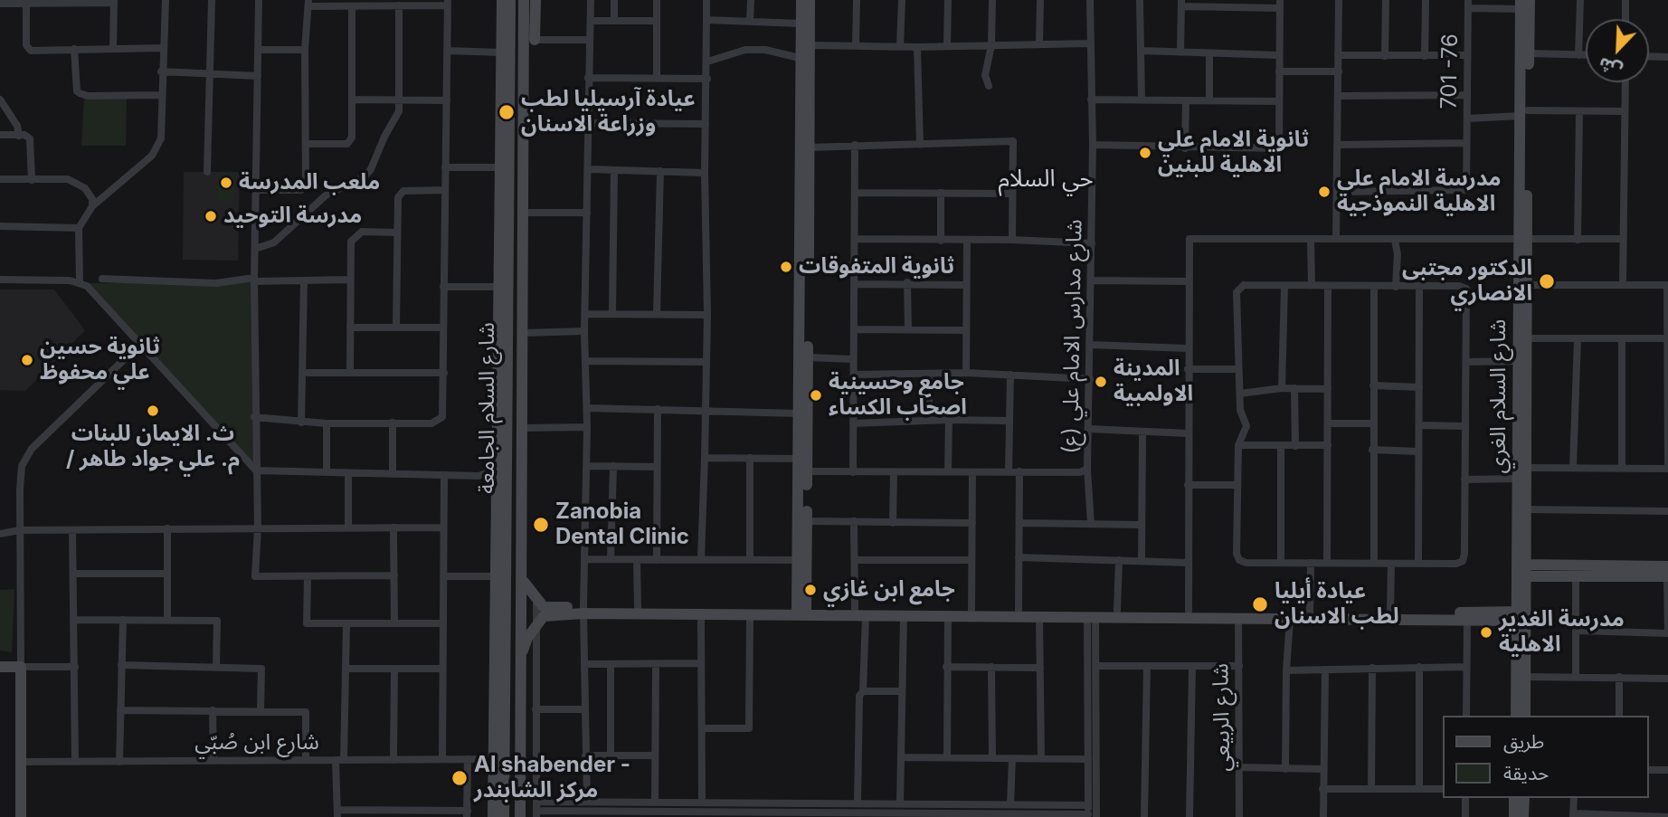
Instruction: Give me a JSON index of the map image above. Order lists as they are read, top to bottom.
{
  "streets": {
    "street": [
      "701 -76",
      "شارع مدارس الامام علي (ع)",
      "شارع السلام الغري",
      "شارع السلام الجامعة",
      "شارع الربيعي",
      "شارع ابن صُبّي"
    ]
  },
  "districts": ["حي السلام"],
  "places": [
    "عيادة آرسيليا لطب وزراعة الاسنان",
    "ثانوية الامام علي الاهلية للبنين",
    "ملعب المدرسة",
    "مدرسة الامام علي الاهلية النموذجية",
    "مدرسة التوحيد",
    "ثانوية المتفوقات",
    "الدكتور مجتبى الانصاري",
    "ثانوية حسين علي محفوظ",
    "المدينة الاولمبية",
    "جامع وحسينية اصحاب الكساء",
    "ث. الايمان للبنات / م. علي جواد طاهر",
    "Zanobia Dental Clinic",
    "جامع ابن غازي",
    "عيادة أيليا لطب الاسنان",
    "مدرسة الغدير الاهلية",
    "Al shabender - مركز الشابندر"
  ],
  "legend": ["طريق", "حديقة"],
  "north": "bottom left"
}
